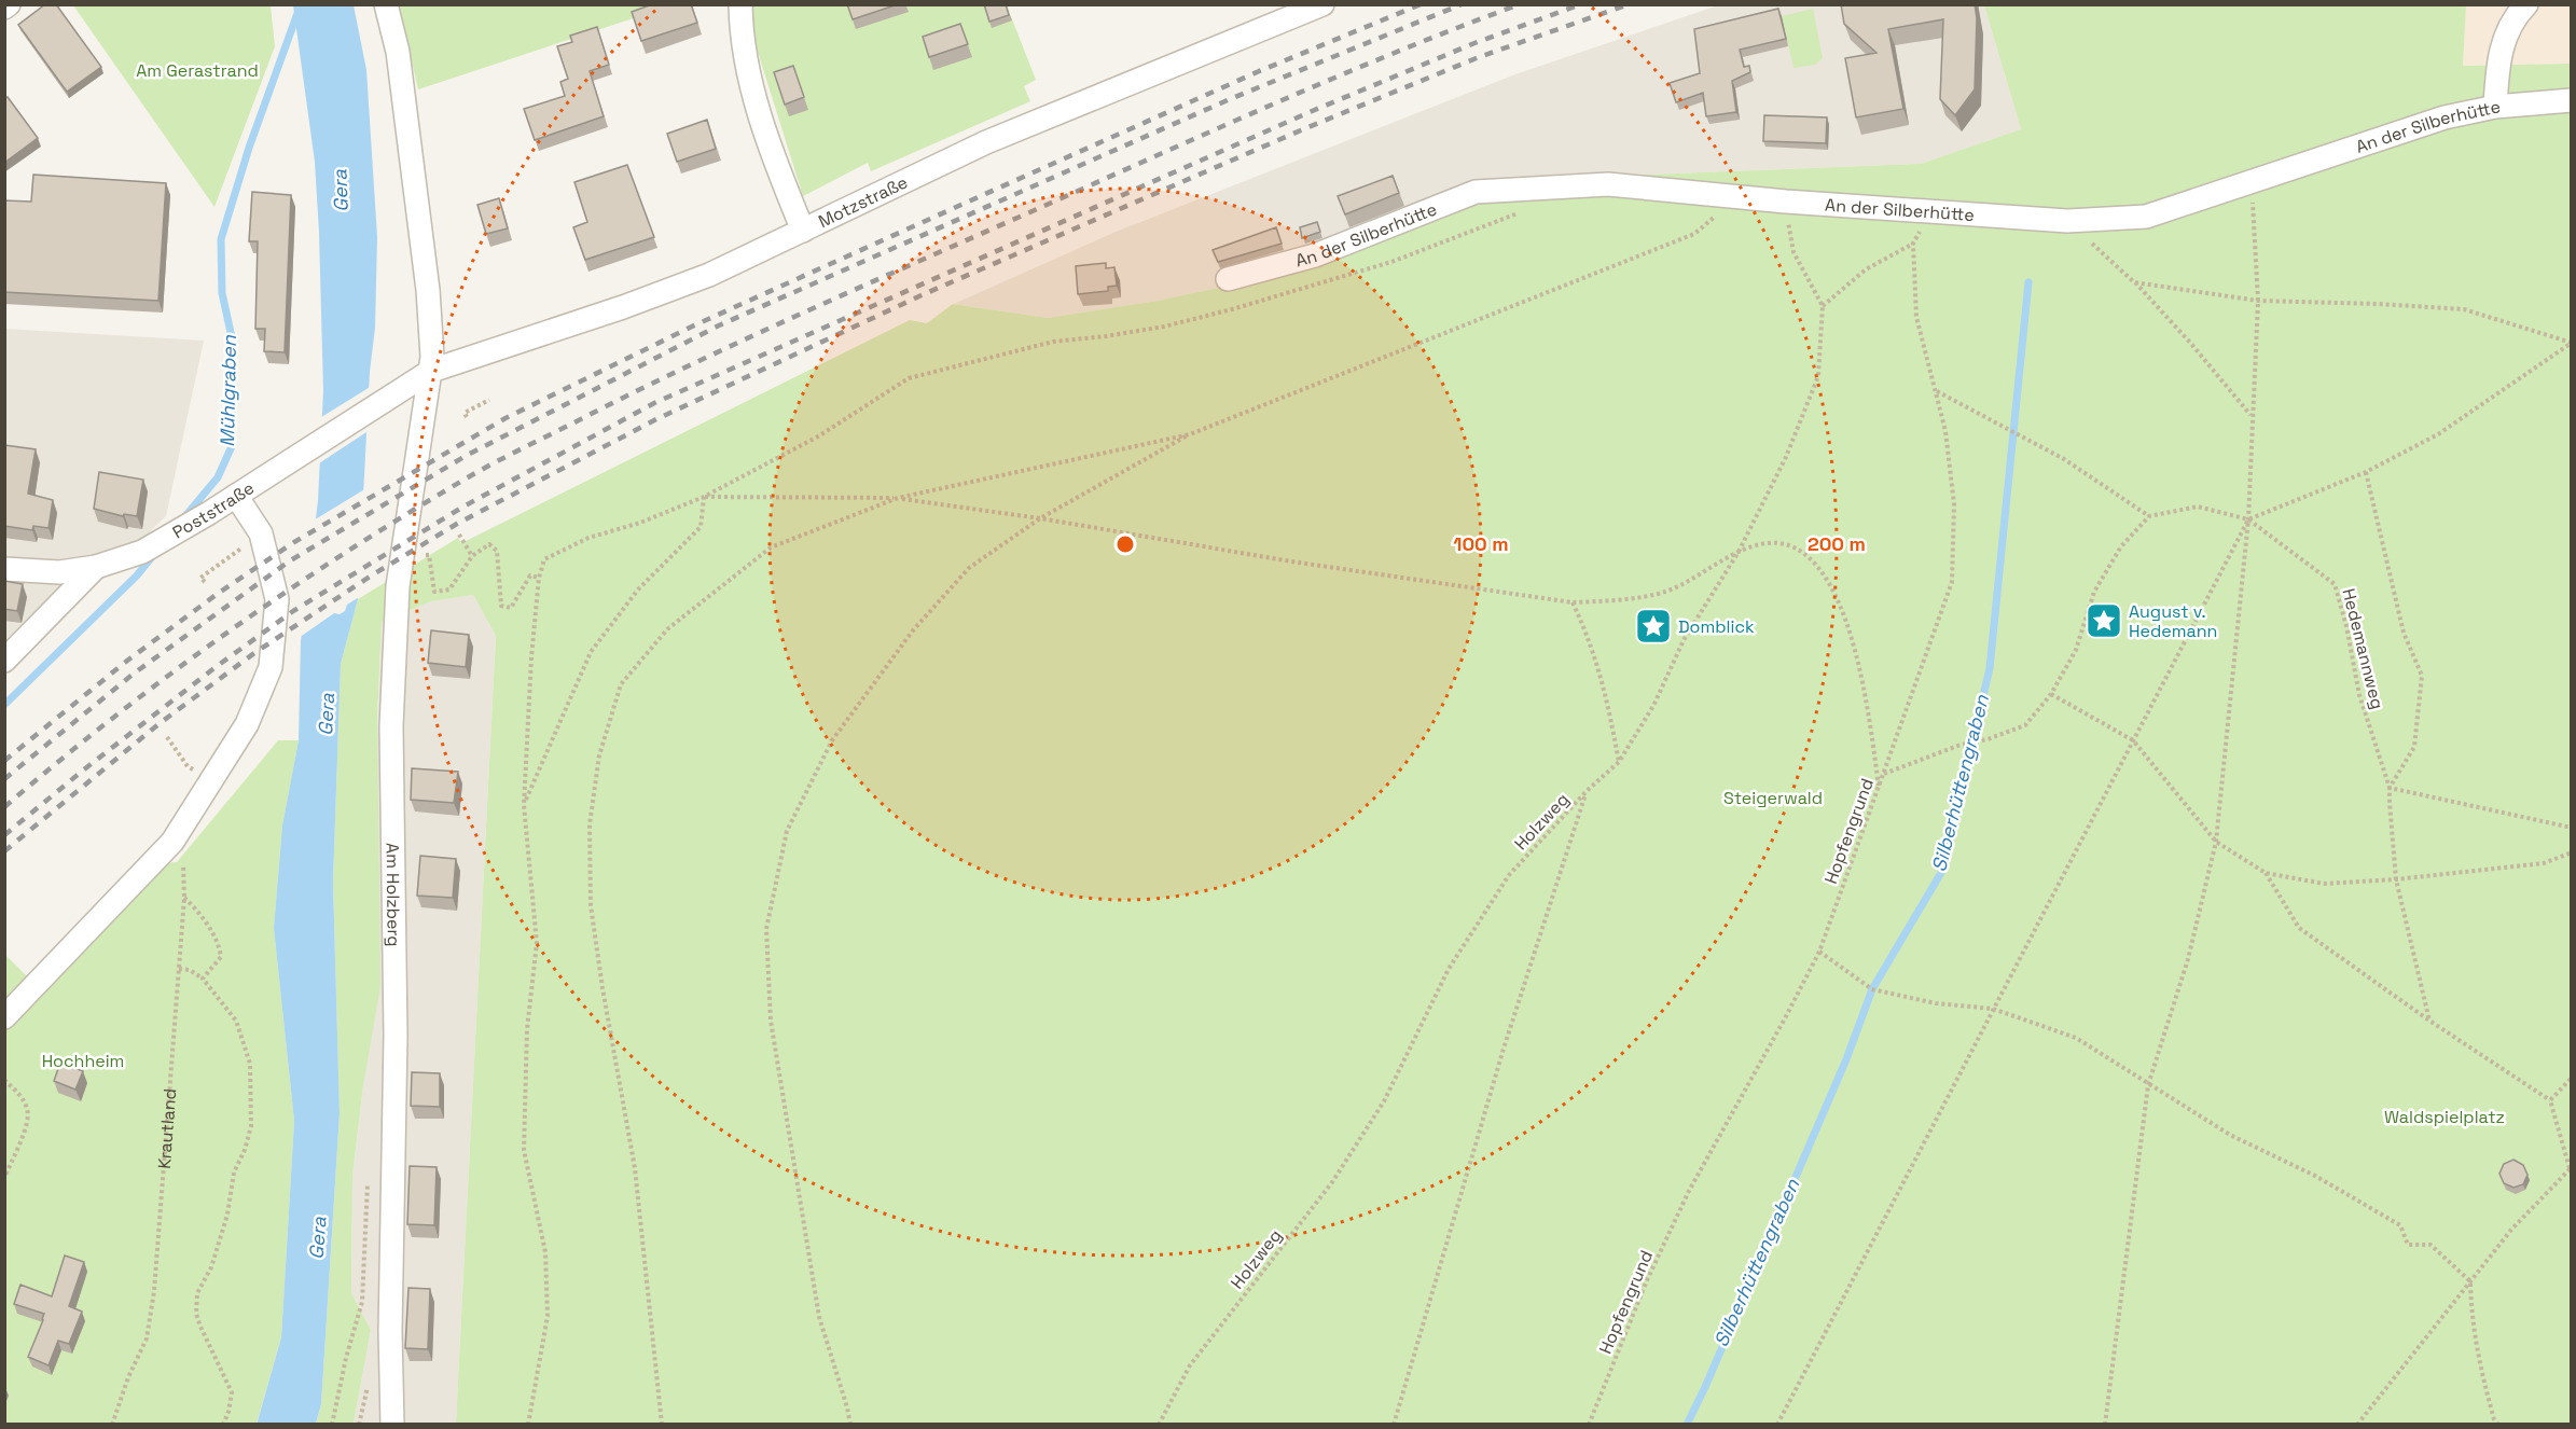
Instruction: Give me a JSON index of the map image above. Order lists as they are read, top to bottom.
{
  "streets": {
    "street": [
      "An der Silberhütte",
      "Motzstraße",
      "Poststraße",
      "Am Holzberg"
    ],
    "path": [
      "Hedemannweg",
      "Holzweg",
      "Hopfengrund",
      "Krautland"
    ]
  },
  "crossings": [
    ["Motzstraße", "Poststraße"],
    ["Motzstraße", "Am Holzberg"]
  ],
  "water": ["Gera", "Mühlgraben", "Silberhüttengraben"],
  "parks": [
    "Am Gerastrand",
    "Steigerwald",
    "Hochheim",
    "Waldspielplatz"
  ],
  "places": {
    "place": ["August v. Hedemann", "Domblick"]
  },
  "rings": ["100 m", "200 m"]
}
